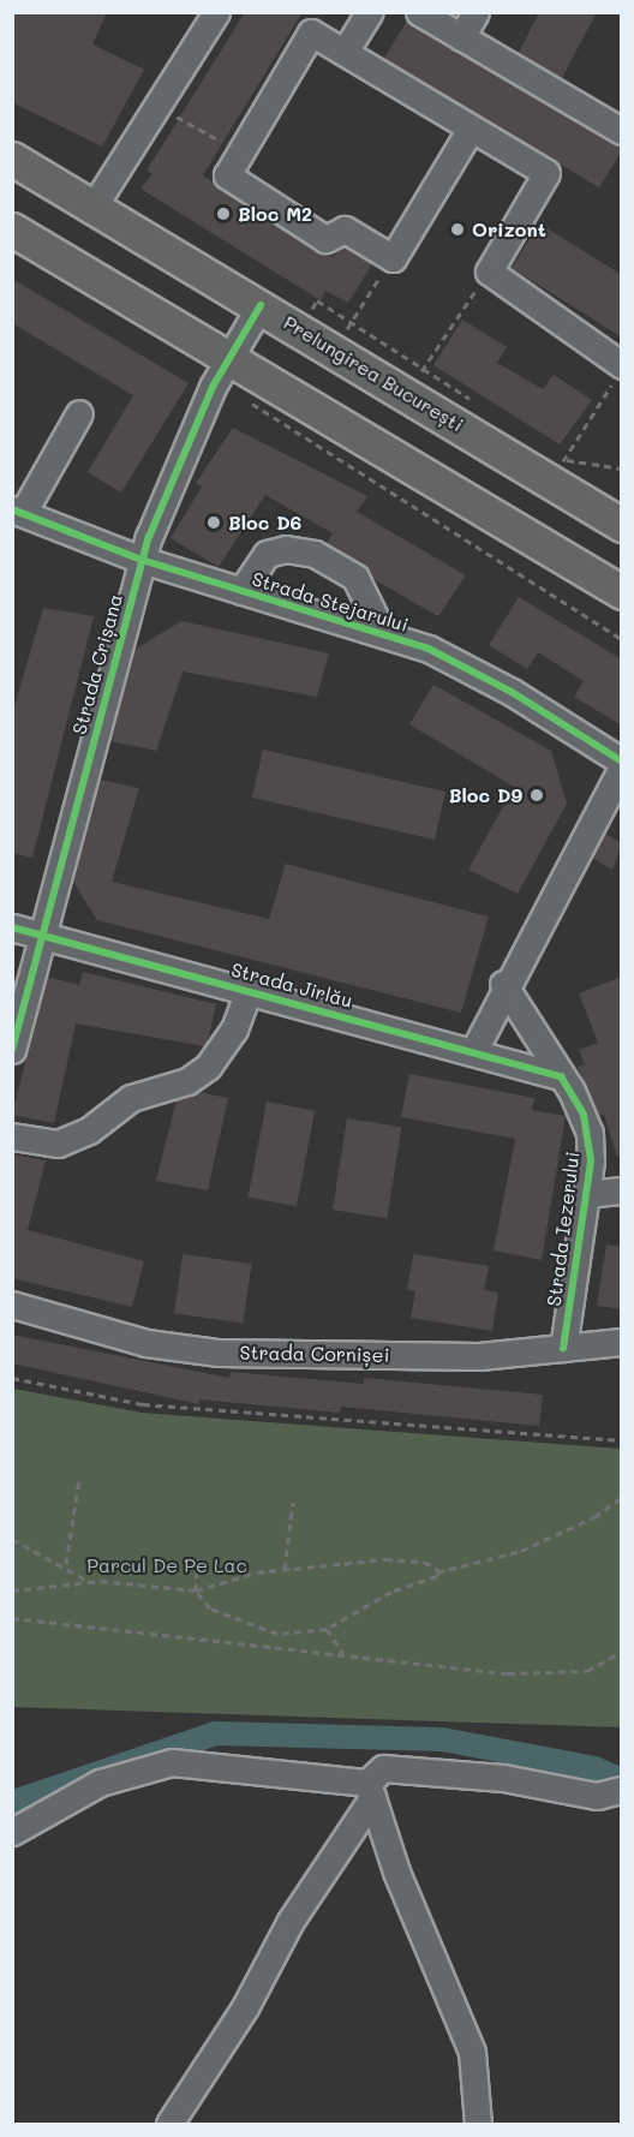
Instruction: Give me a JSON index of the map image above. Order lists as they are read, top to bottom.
{
  "streets": {
    "main road": ["Prelungirea București"],
    "street": [
      "Strada Stejarului",
      "Strada Crișana",
      "Strada Jirlău",
      "Strada Iezerului",
      "Strada Cornișei"
    ]
  },
  "crossings": [
    ["Prelungirea București", "Strada Crișana"],
    ["Strada Stejarului", "Strada Crișana"],
    ["Strada Crișana", "Strada Jirlău"],
    ["Strada Jirlău", "Strada Iezerului"],
    ["Strada Iezerului", "Strada Cornișei"]
  ],
  "parks": ["Parcul De Pe Lac"],
  "places": [
    "Bloc M2",
    "Orizont",
    "Bloc D6",
    "Bloc D9"
  ]
}
